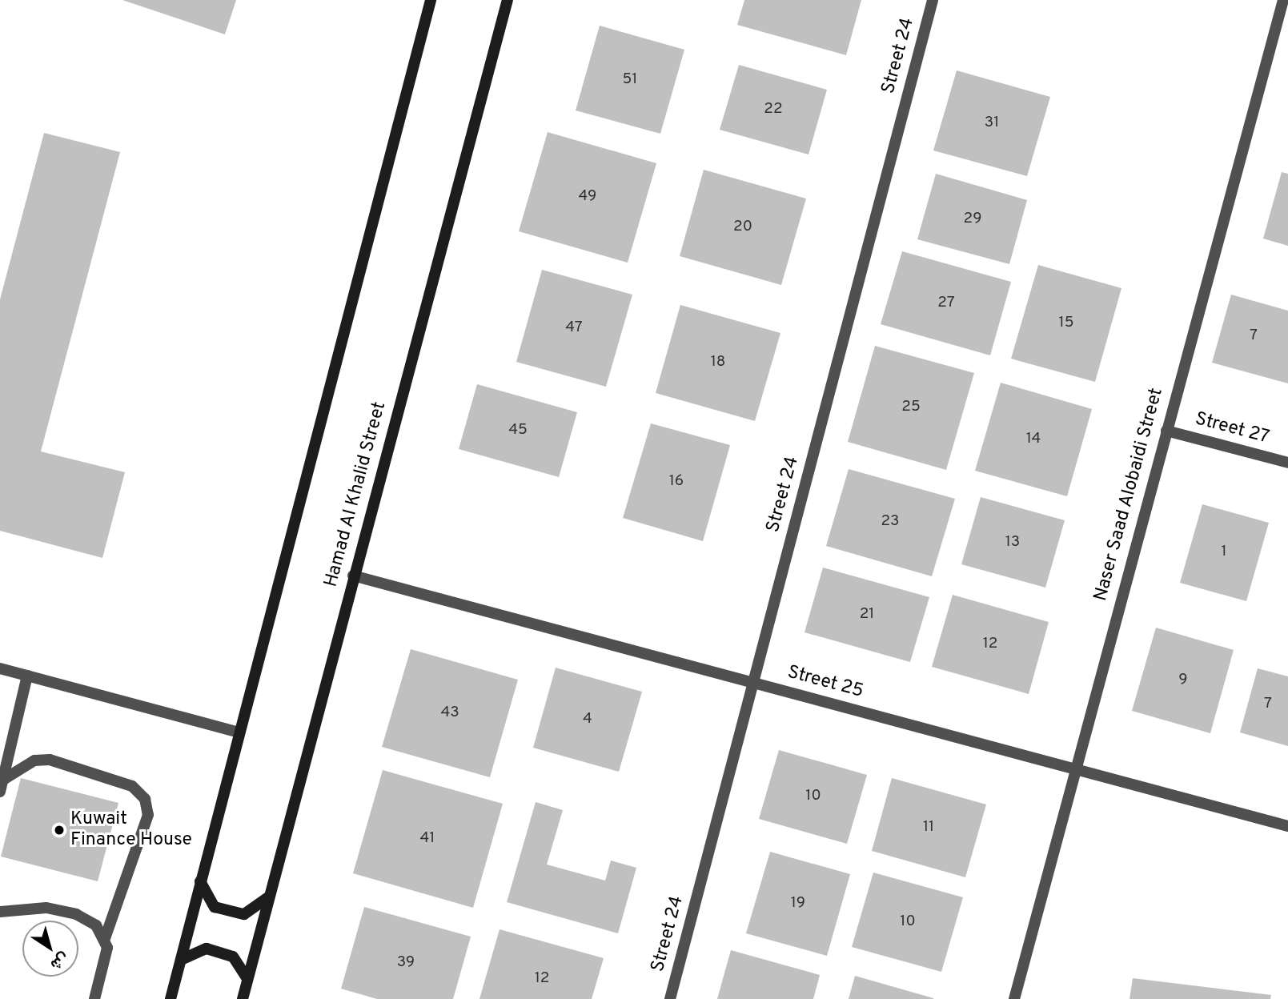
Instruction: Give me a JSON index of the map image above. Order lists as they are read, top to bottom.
{
  "streets": {
    "street": [
      "Street 24",
      "Street 27",
      "Hamad Al Khalid Street",
      "Naser Saad Alobaidi Street",
      "Street 25"
    ]
  },
  "crossings": [
    ["Street 24", "Street 25"],
    ["Street 27", "Naser Saad Alobaidi Street"],
    ["Hamad Al Khalid Street", "Street 25"],
    ["Naser Saad Alobaidi Street", "Street 25"]
  ],
  "places": ["Kuwait Finance House"],
  "house_numbers": [
    "51",
    "22",
    "31",
    "49",
    "29",
    "20",
    "27",
    "15",
    "47",
    "7",
    "18",
    "25",
    "45",
    "14",
    "16",
    "23",
    "13",
    "1",
    "21",
    "12",
    "9",
    "7",
    "43",
    "4",
    "10",
    "11",
    "41",
    "19",
    "10",
    "39",
    "12"
  ],
  "north": "bottom right"
}
